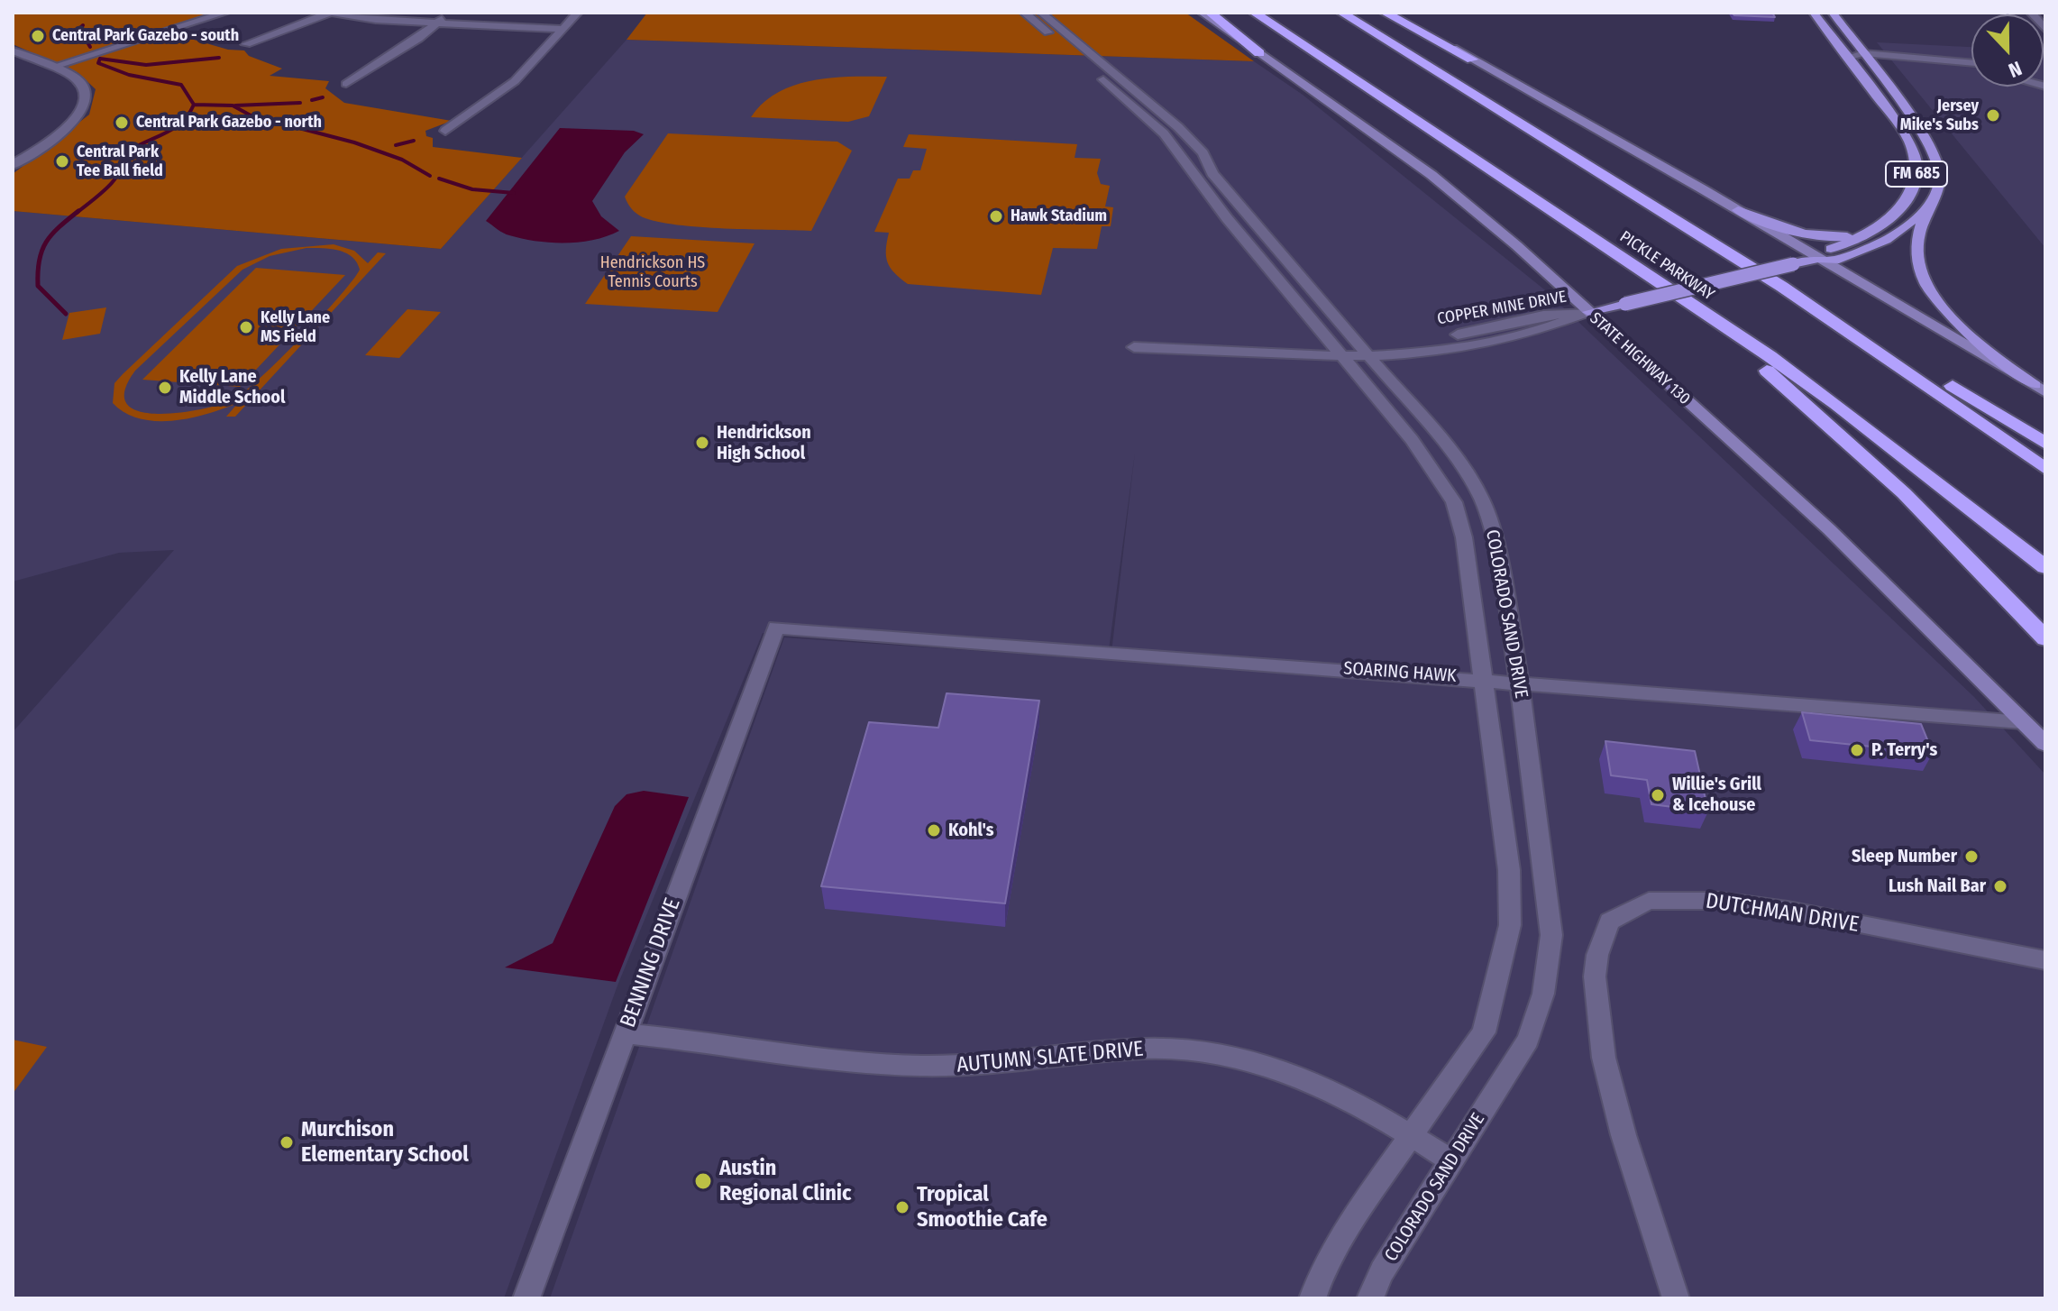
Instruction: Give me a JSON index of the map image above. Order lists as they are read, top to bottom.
{
  "streets": {
    "highway": ["PICKLE PARKWAY"],
    "main road": ["FM 685", "STATE HIGHWAY 130"],
    "street": [
      "COPPER MINE DRIVE",
      "COLORADO SAND DRIVE",
      "SOARING HAWK",
      "DUTCHMAN DRIVE",
      "BENNING DRIVE",
      "AUTUMN SLATE DRIVE"
    ]
  },
  "crossings": [
    ["FM 685", "COPPER MINE DRIVE"],
    ["FM 685", "STATE HIGHWAY 130"],
    ["COPPER MINE DRIVE", "STATE HIGHWAY 130"],
    ["COPPER MINE DRIVE", "COLORADO SAND DRIVE"],
    ["STATE HIGHWAY 130", "SOARING HAWK"],
    ["COLORADO SAND DRIVE", "SOARING HAWK"],
    ["COLORADO SAND DRIVE", "AUTUMN SLATE DRIVE"],
    ["SOARING HAWK", "BENNING DRIVE"],
    ["BENNING DRIVE", "AUTUMN SLATE DRIVE"]
  ],
  "parks": ["Hendrickson HS Tennis Courts"],
  "places": [
    "Central Park Gazebo - south",
    "Jersey Mike's Subs",
    "Central Park Gazebo - north",
    "Central Park Tee Ball field",
    "Hawk Stadium",
    "Kelly Lane MS Field",
    "Kelly Lane Middle School",
    "Hendrickson High School",
    "P. Terry's",
    "Willie's Grill & Icehouse",
    "Kohl's",
    "Sleep Number",
    "Lush Nail Bar",
    "Murchison Elementary School",
    "Austin Regional Clinic",
    "Tropical Smoothie Cafe"
  ],
  "north": "bottom"
}
